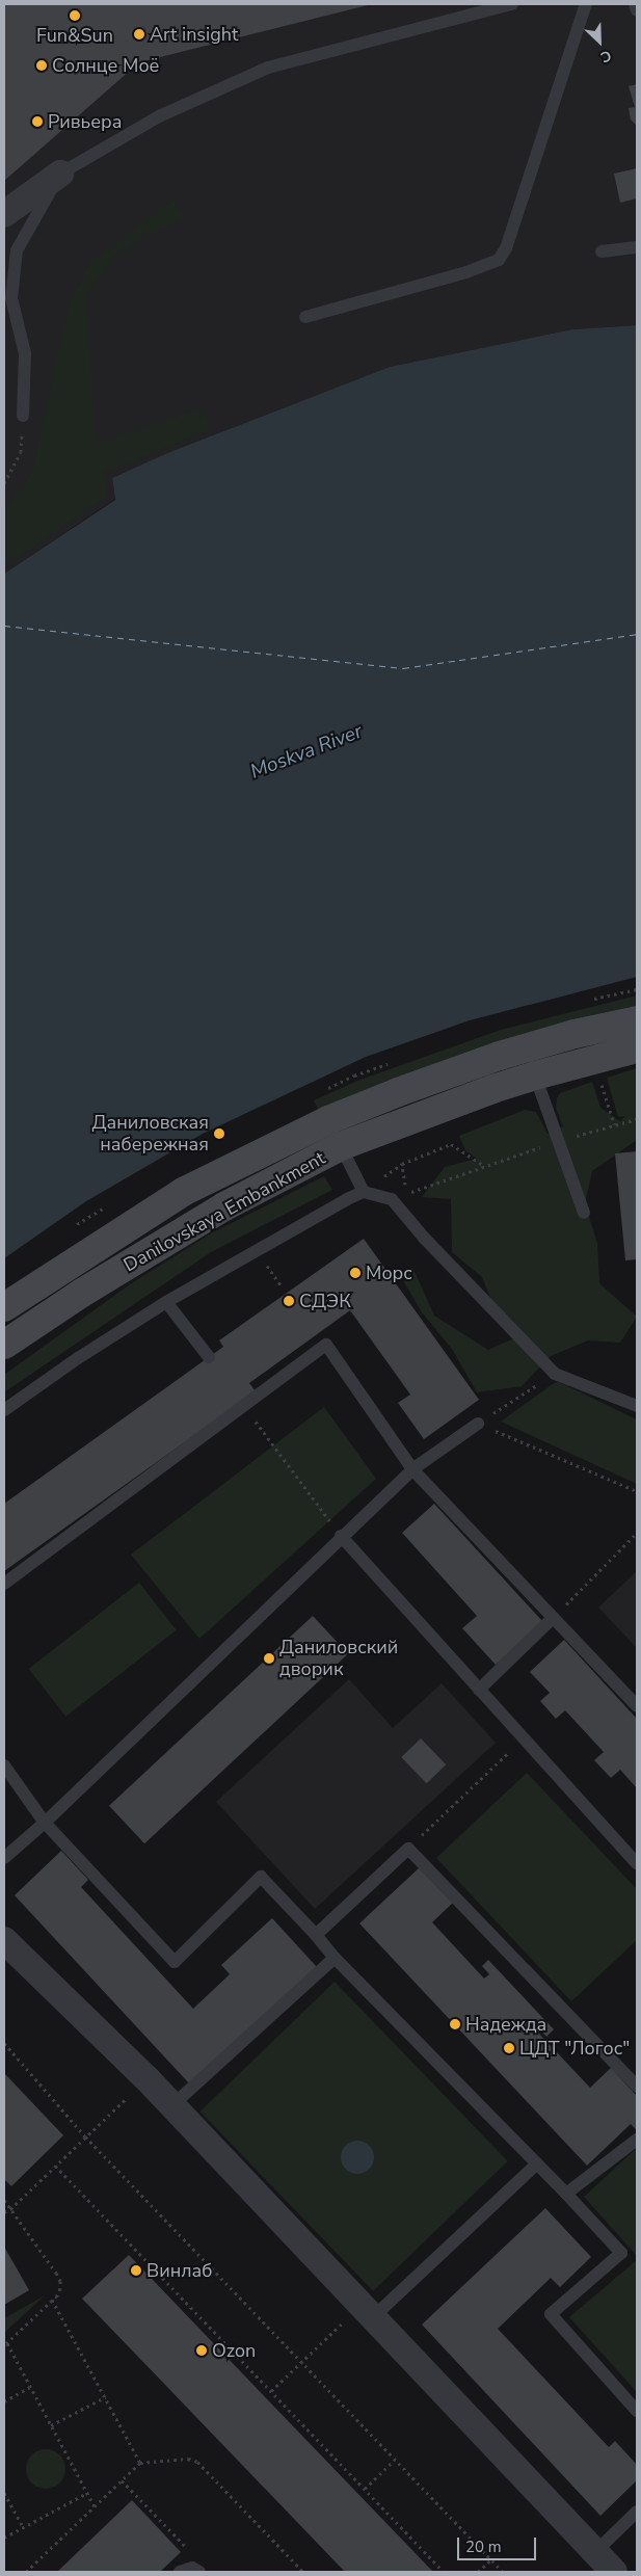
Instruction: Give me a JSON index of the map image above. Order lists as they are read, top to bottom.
{
  "streets": {
    "main road": ["Danilovskaya Embankment"]
  },
  "water": ["Moskva River"],
  "places": [
    "Fun&Sun",
    "Art insight",
    "Солнце Моё",
    "Ривьера",
    "Даниловская набережная",
    "Морс",
    "СДЭК",
    "Даниловский дворик",
    "Надежда",
    "ЦДТ \"Логос\"",
    "Винлаб",
    "Ozon"
  ],
  "scale_bar": "20 m",
  "north": "bottom right"
}
